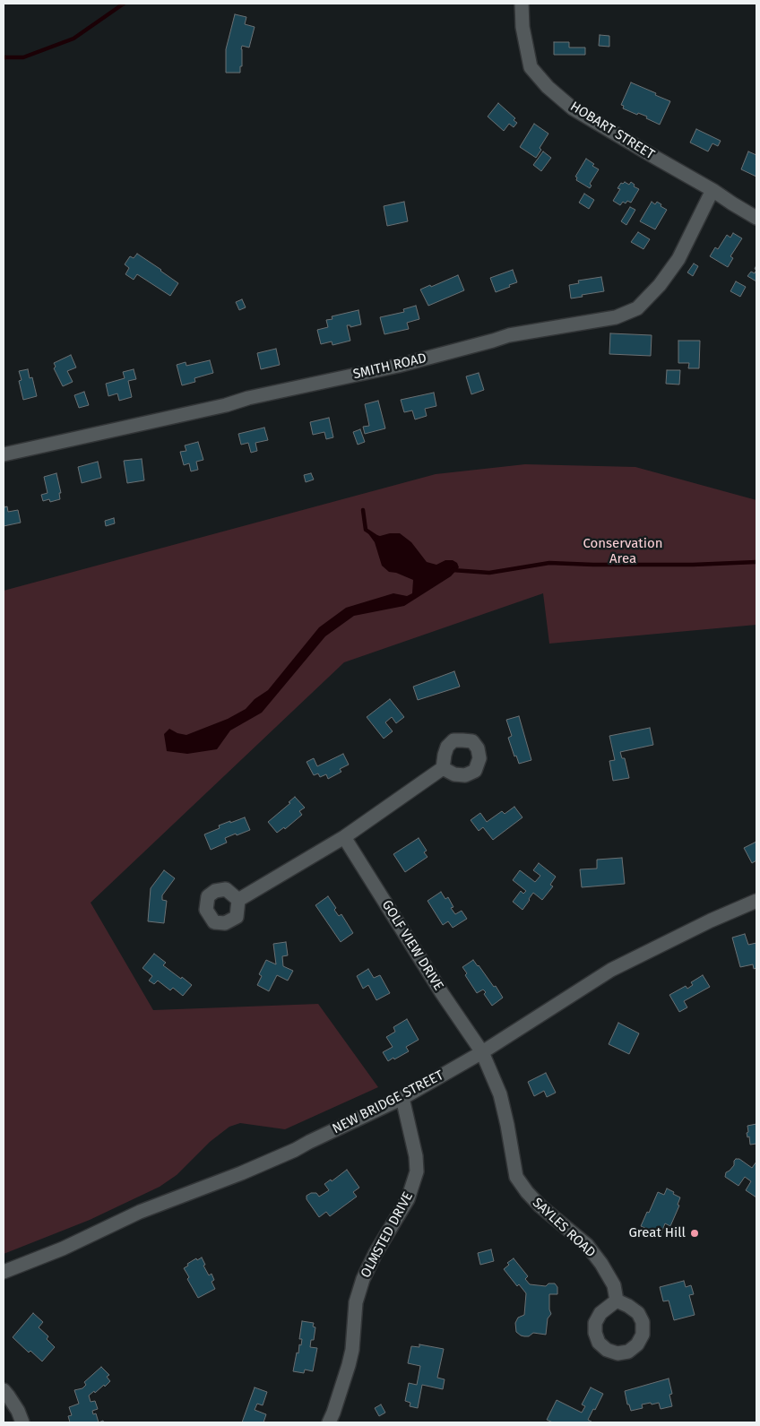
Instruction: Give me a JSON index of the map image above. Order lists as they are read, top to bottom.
{
  "streets": {
    "street": [
      "HOBART STREET",
      "SMITH ROAD",
      "GOLF VIEW DRIVE",
      "NEW BRIDGE STREET",
      "SAYLES ROAD",
      "OLMSTED DRIVE"
    ]
  },
  "crossings": [
    ["HOBART STREET", "SMITH ROAD"],
    ["GOLF VIEW DRIVE", "NEW BRIDGE STREET"],
    ["GOLF VIEW DRIVE", "SAYLES ROAD"],
    ["NEW BRIDGE STREET", "SAYLES ROAD"],
    ["NEW BRIDGE STREET", "OLMSTED DRIVE"]
  ],
  "parks": ["Conservation Area"],
  "places": ["Great Hill"]
}
